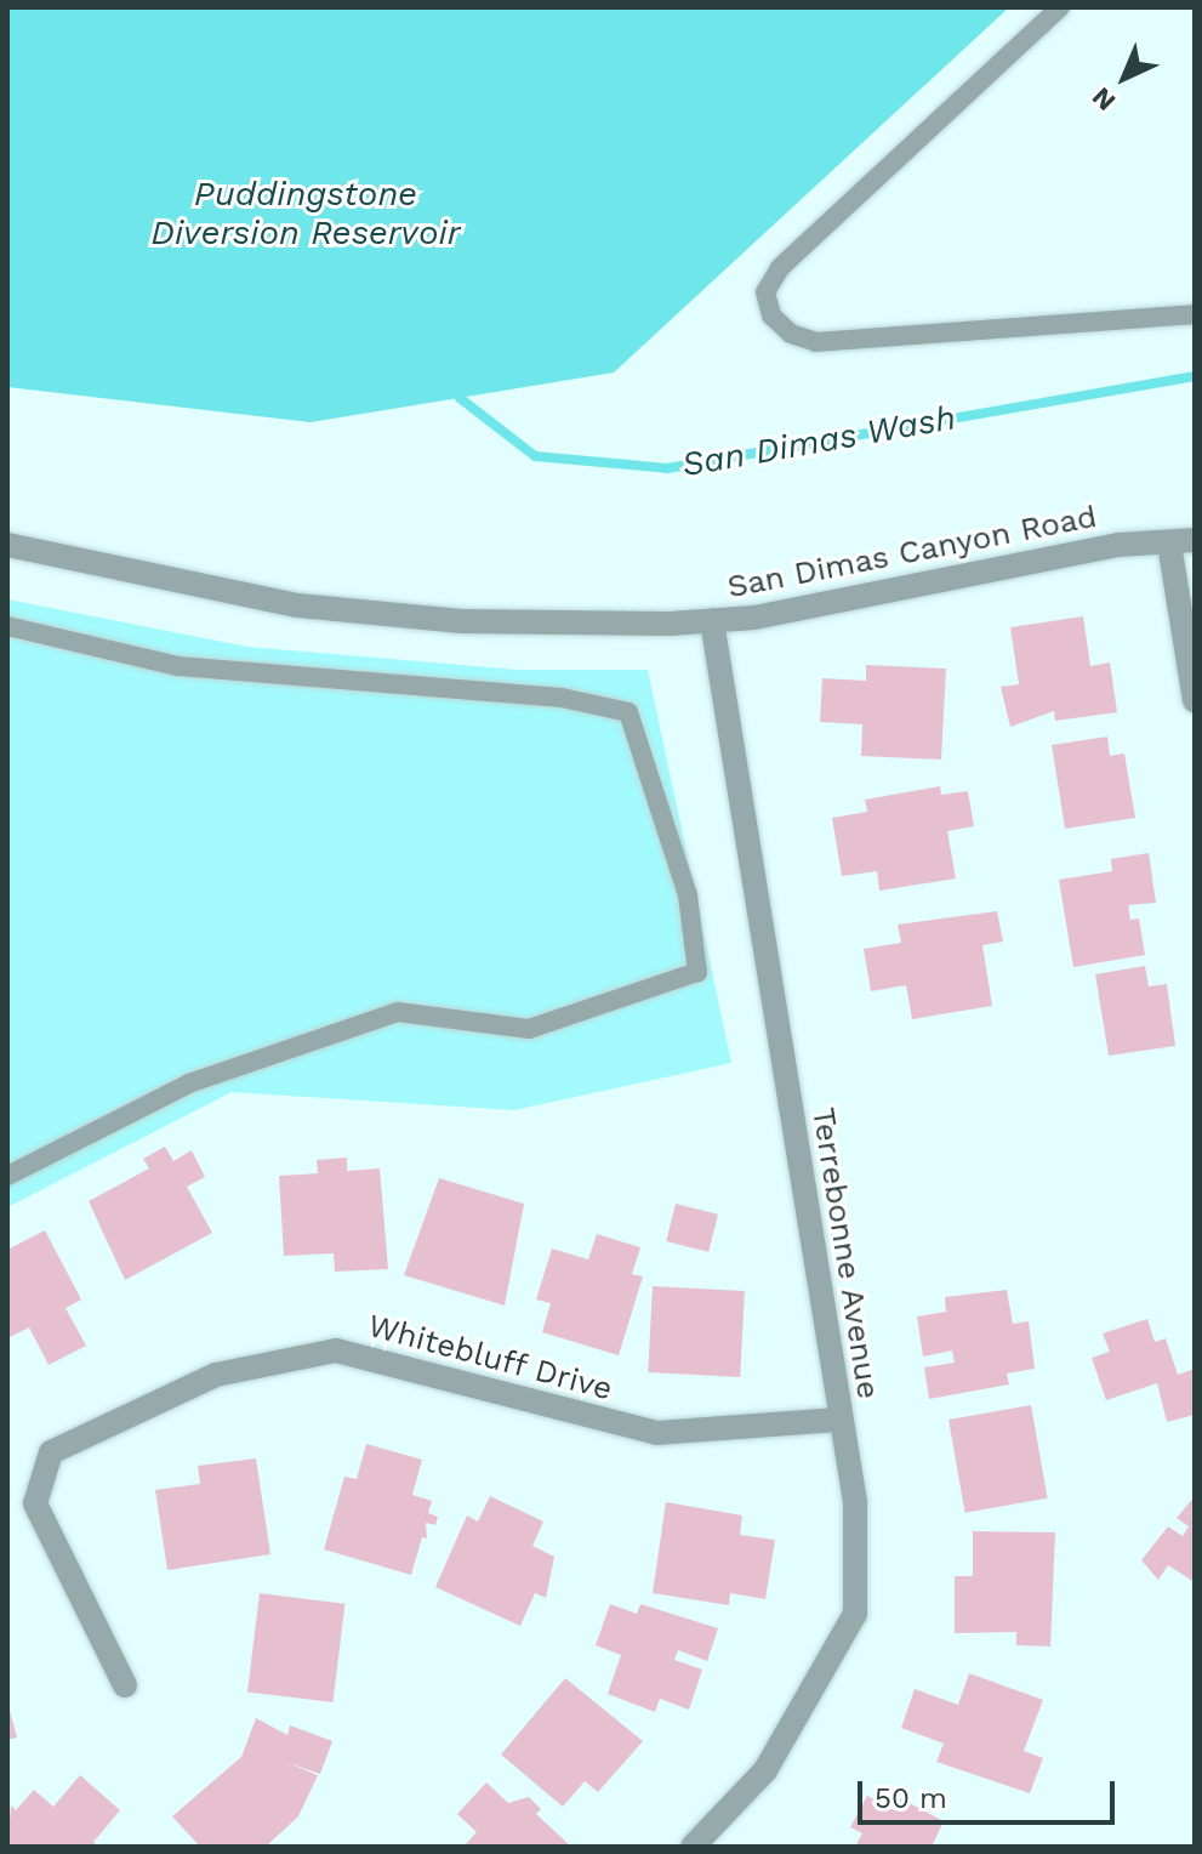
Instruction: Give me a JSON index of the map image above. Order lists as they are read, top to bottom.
{
  "streets": {
    "street": ["San Dimas Canyon Road", "Terrebonne Avenue", "Whitebluff Drive"]
  },
  "crossings": [
    ["San Dimas Canyon Road", "Terrebonne Avenue"],
    ["Terrebonne Avenue", "Whitebluff Drive"]
  ],
  "water": ["Puddingstone Diversion Reservoir", "San Dimas Wash"],
  "scale_bar": "50 m",
  "north": "bottom left"
}
